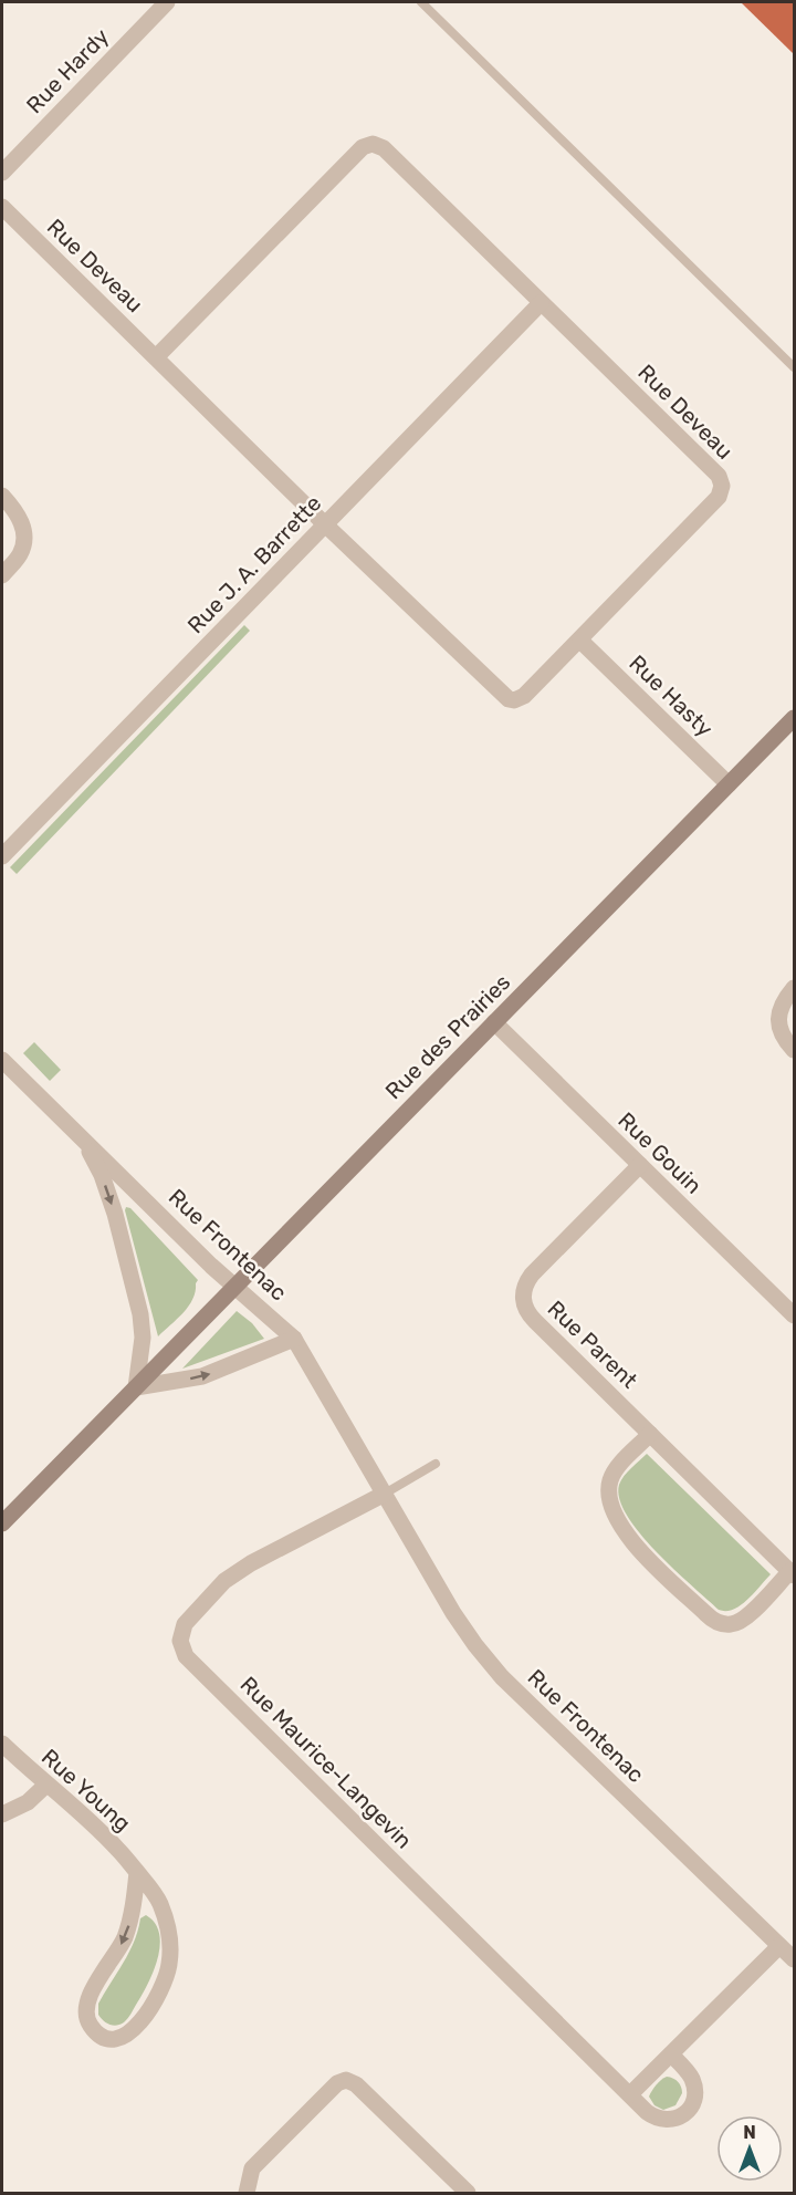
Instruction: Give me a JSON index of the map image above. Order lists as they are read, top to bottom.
{
  "streets": {
    "main road": ["Rue des Prairies"],
    "street": [
      "Rue Hardy",
      "Rue Deveau",
      "Rue J. A. Barrette",
      "Rue Hasty",
      "Rue Gouin",
      "Rue Frontenac",
      "Rue Parent",
      "Rue Maurice-Langevin",
      "Rue Young"
    ]
  },
  "crossings": [
    ["Rue Deveau", "Rue J. A. Barrette"],
    ["Rue Deveau", "Rue Hasty"],
    ["Rue Hasty", "Rue des Prairies"],
    ["Rue des Prairies", "Rue Gouin"],
    ["Rue des Prairies", "Rue Frontenac"],
    ["Rue Gouin", "Rue Parent"],
    ["Rue Frontenac", "Rue Maurice-Langevin"]
  ],
  "north": "top"
}
